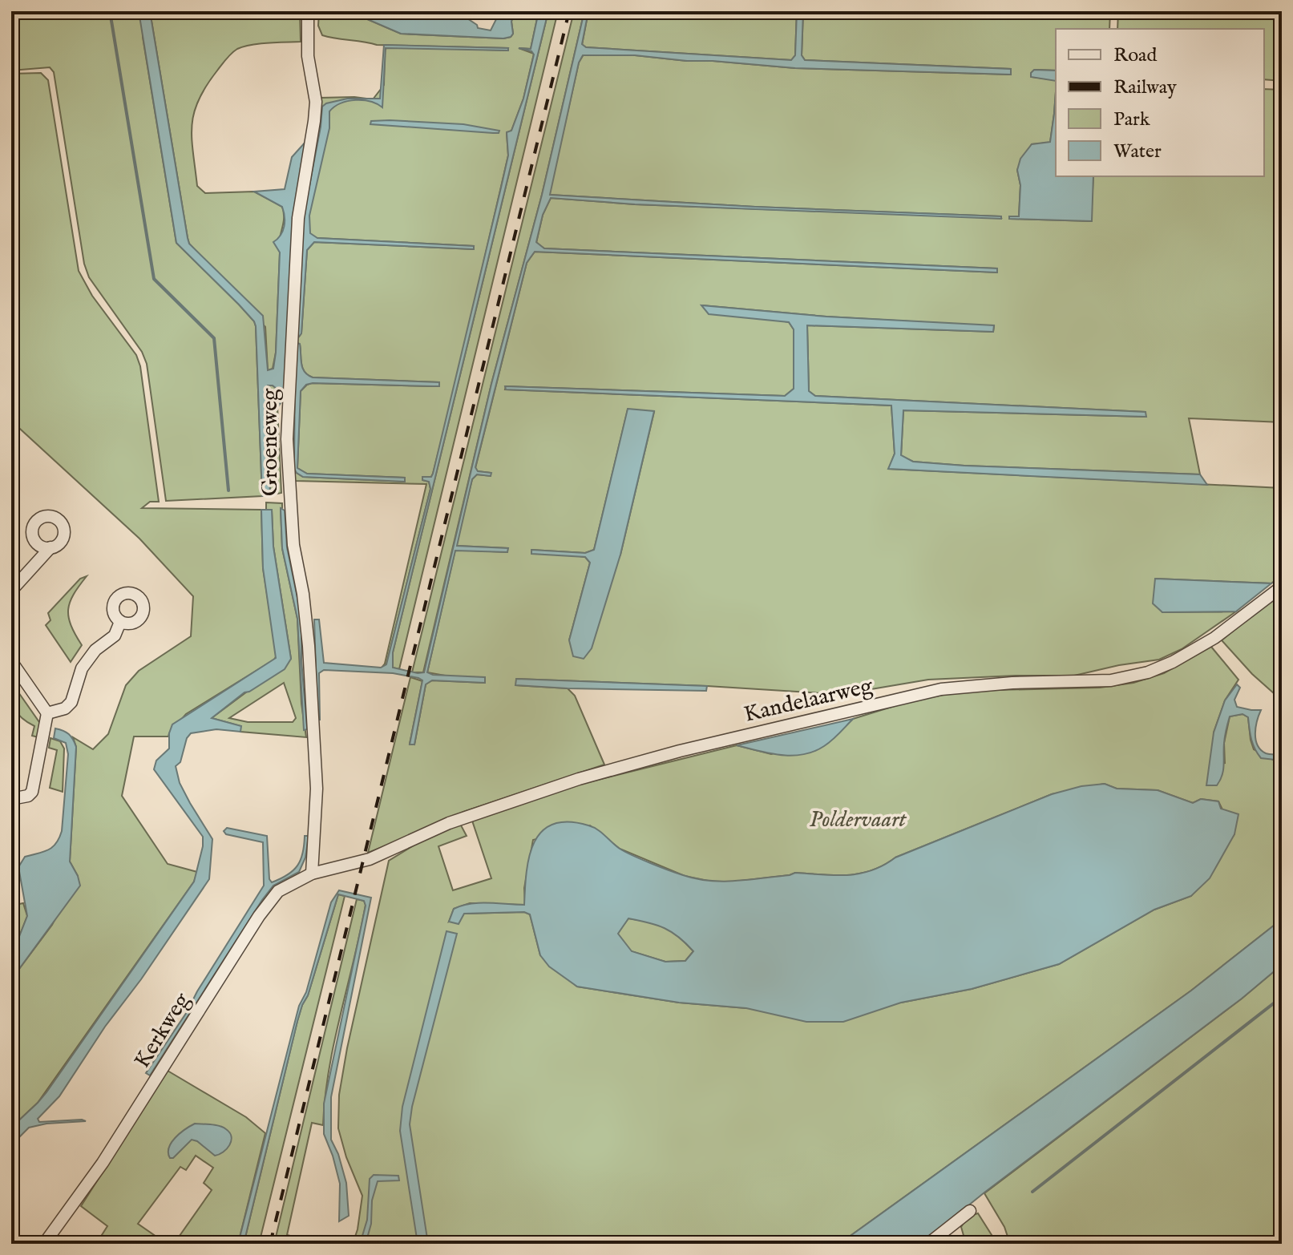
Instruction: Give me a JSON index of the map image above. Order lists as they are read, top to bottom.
{
  "streets": {
    "street": ["Groeneweg", "Kandelaarweg", "Kerkweg"]
  },
  "crossings": [
    ["Groeneweg", "Kerkweg"],
    ["Kandelaarweg", "Kerkweg"]
  ],
  "parks": ["Poldervaart"],
  "legend": [
    "Road",
    "Railway",
    "Park",
    "Water"
  ]
}
